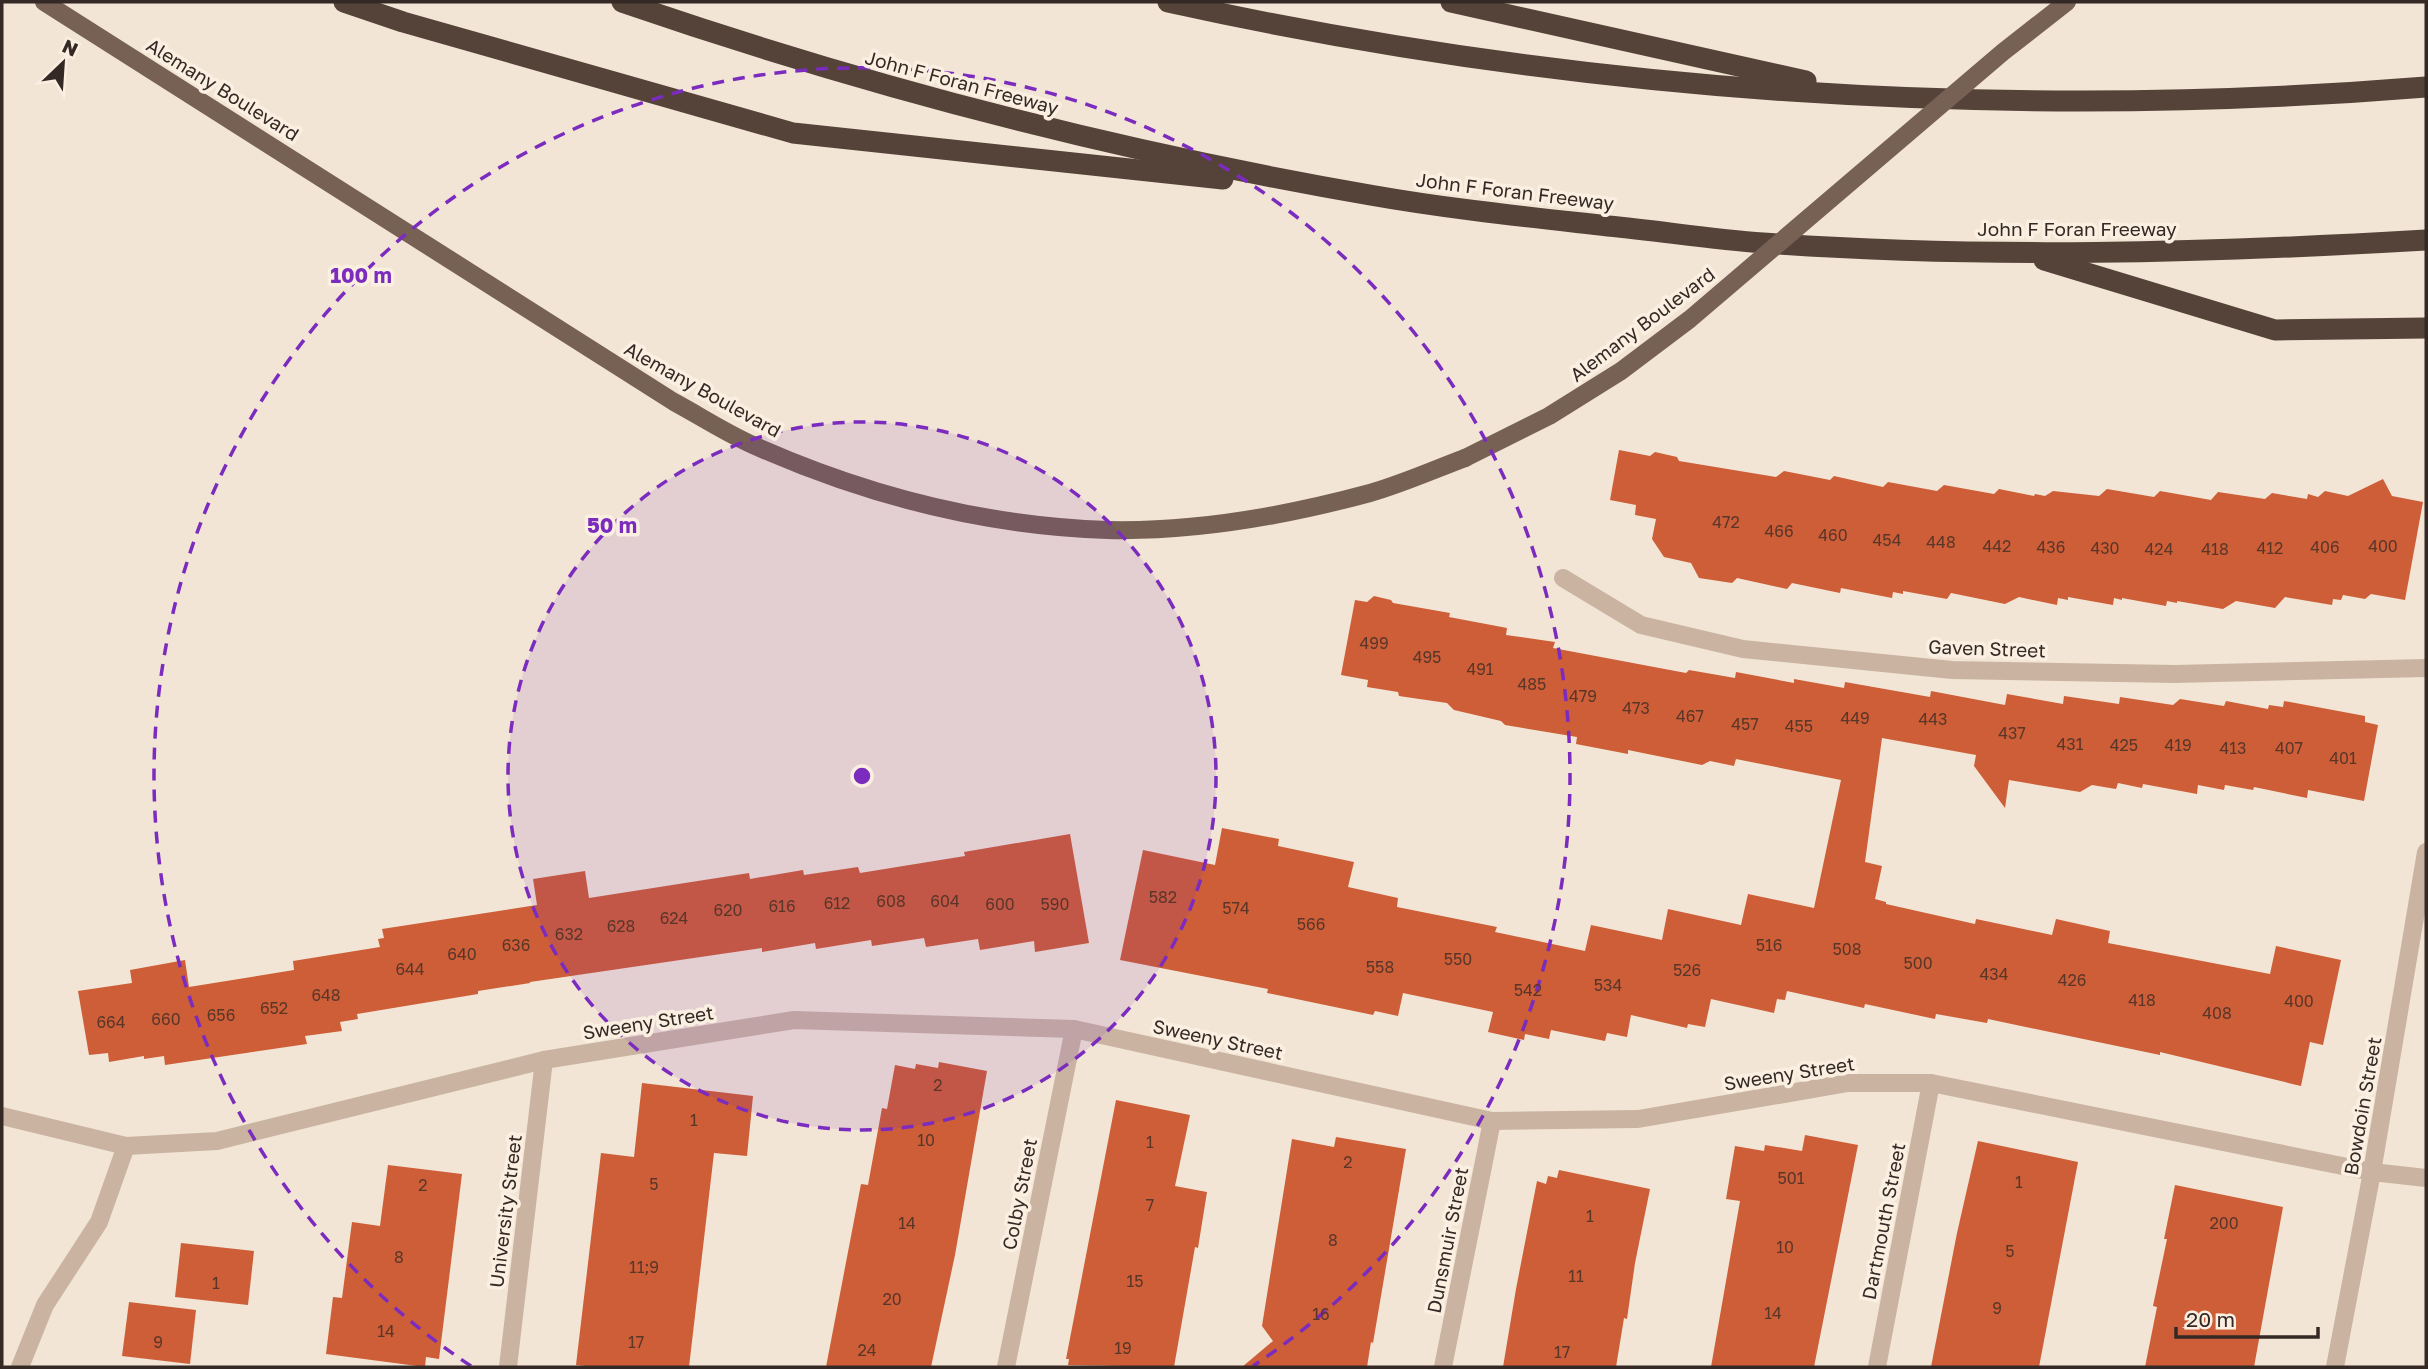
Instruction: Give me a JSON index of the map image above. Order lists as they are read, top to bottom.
{
  "streets": {
    "highway": ["John F Foran Freeway"],
    "main road": ["Alemany Boulevard"],
    "street": [
      "Gaven Street",
      "Sweeny Street",
      "Bowdoin Street",
      "Colby Street",
      "University Street",
      "Dartmouth Street",
      "Dunsmuir Street"
    ]
  },
  "crossings": [
    ["Sweeny Street", "Bowdoin Street"],
    ["Sweeny Street", "Colby Street"],
    ["Sweeny Street", "University Street"],
    ["Sweeny Street", "Dartmouth Street"],
    ["Sweeny Street", "Dunsmuir Street"]
  ],
  "house_numbers": [
    "472",
    "466",
    "460",
    "454",
    "448",
    "442",
    "400",
    "436",
    "406",
    "430",
    "412",
    "424",
    "418",
    "499",
    "495",
    "491",
    "485",
    "479",
    "473",
    "467",
    "449",
    "443",
    "457",
    "455",
    "437",
    "431",
    "425",
    "419",
    "413",
    "407",
    "401",
    "582",
    "608",
    "604",
    "612",
    "600",
    "590",
    "616",
    "574",
    "620",
    "624",
    "566",
    "628",
    "632",
    "636",
    "516",
    "508",
    "640",
    "550",
    "500",
    "558",
    "644",
    "526",
    "434",
    "426",
    "534",
    "542",
    "648",
    "418",
    "400",
    "652",
    "408",
    "656",
    "660",
    "664",
    "2",
    "1",
    "10",
    "1",
    "2",
    "501",
    "1",
    "5",
    "2",
    "7",
    "1",
    "14",
    "200",
    "8",
    "10",
    "5",
    "8",
    "11;9",
    "11",
    "15",
    "1",
    "20",
    "9",
    "14",
    "16",
    "14",
    "9",
    "17",
    "19",
    "24",
    "17"
  ],
  "scale_bar": "20 m",
  "north": "top right",
  "rings": ["100 m", "50 m"]
}
